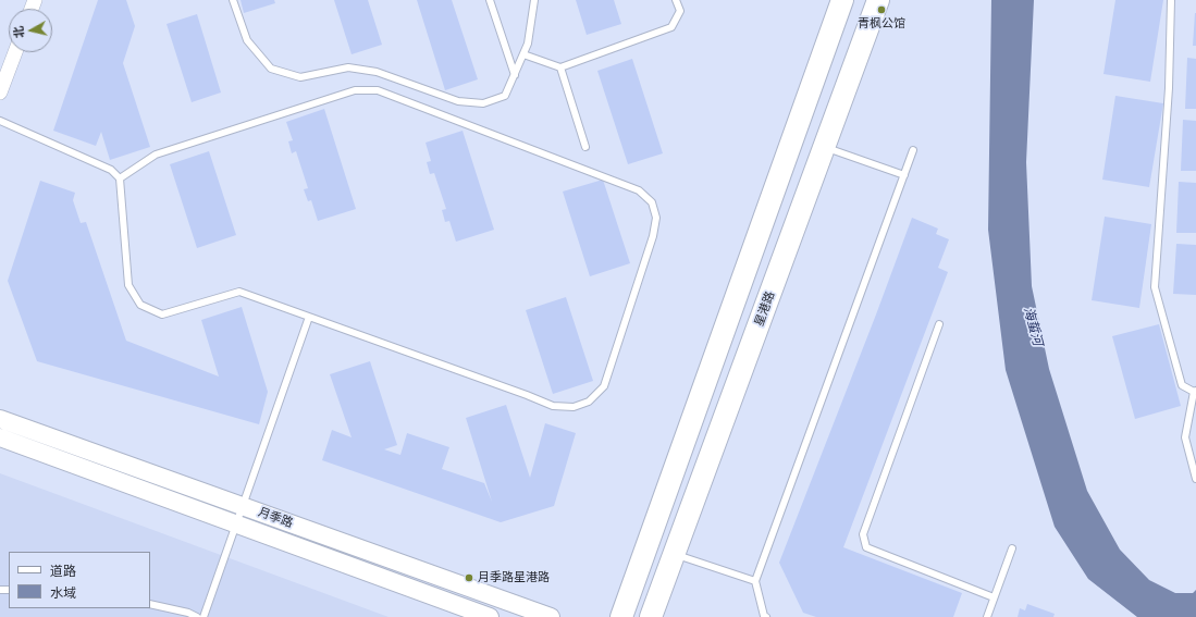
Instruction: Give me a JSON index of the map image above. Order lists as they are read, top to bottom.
{
  "streets": {
    "main road": ["星港路"],
    "street": ["月季路"]
  },
  "water": ["海蜇河"],
  "places": ["青枫公馆", "月季路星港路"],
  "legend": ["道路", "水域"],
  "north": "left"
}
